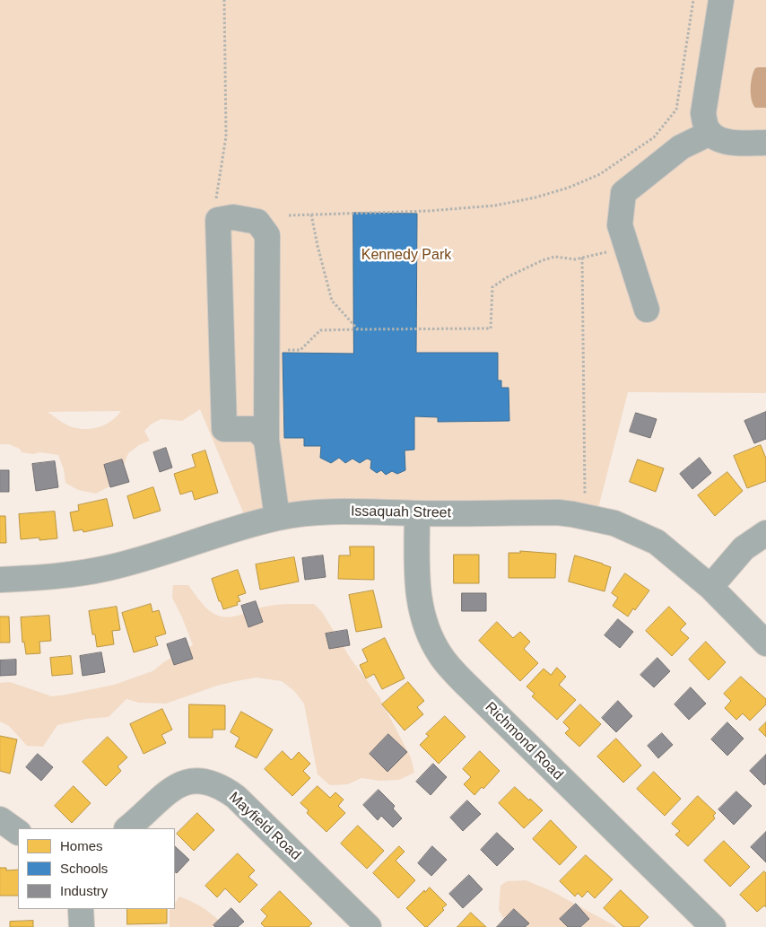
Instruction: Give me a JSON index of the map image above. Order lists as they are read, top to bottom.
{
  "streets": {
    "street": ["Issaquah Street", "Richmond Road", "Mayfield Road"]
  },
  "crossings": [
    ["Issaquah Street", "Richmond Road"]
  ],
  "parks": ["Kennedy Park"],
  "legend": ["Homes", "Schools", "Industry"]
}
